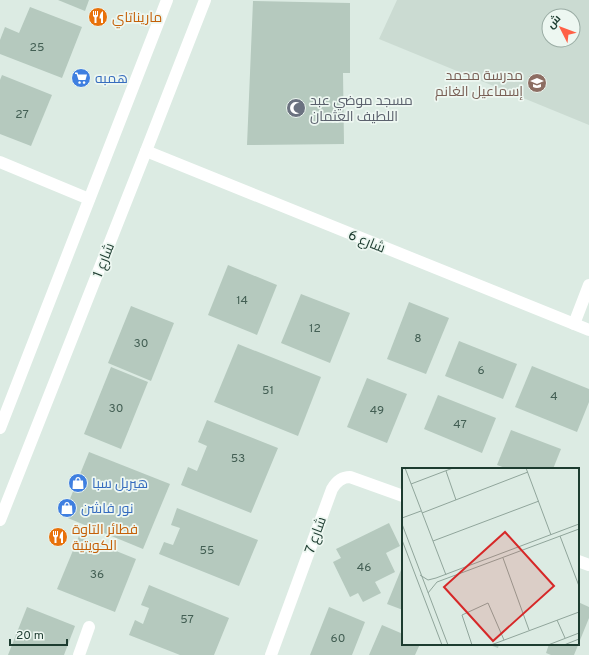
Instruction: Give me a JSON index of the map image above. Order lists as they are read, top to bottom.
{
  "streets": {
    "street": ["شارع 6", "شارع 1", "شارع 7"]
  },
  "crossings": [
    ["شارع 6", "شارع 1"]
  ],
  "places": {
    "restaurant": ["ماريناتاي", "فطائر التاوة الكويتية"],
    "supermarket": ["همبه"],
    "school or university": ["مدرسة محمد إسماعيل الغانم"],
    "mosque": ["مسجد موضي عبد اللطيف العثمان"],
    "shop": ["هيربل سبا", "نور فاشن"]
  },
  "house_numbers": [
    "25",
    "27",
    "14",
    "12",
    "8",
    "30",
    "6",
    "51",
    "4",
    "30",
    "49",
    "47",
    "53",
    "55",
    "46",
    "36",
    "57",
    "60"
  ],
  "scale_bar": "20 m",
  "north": "top left"
}
